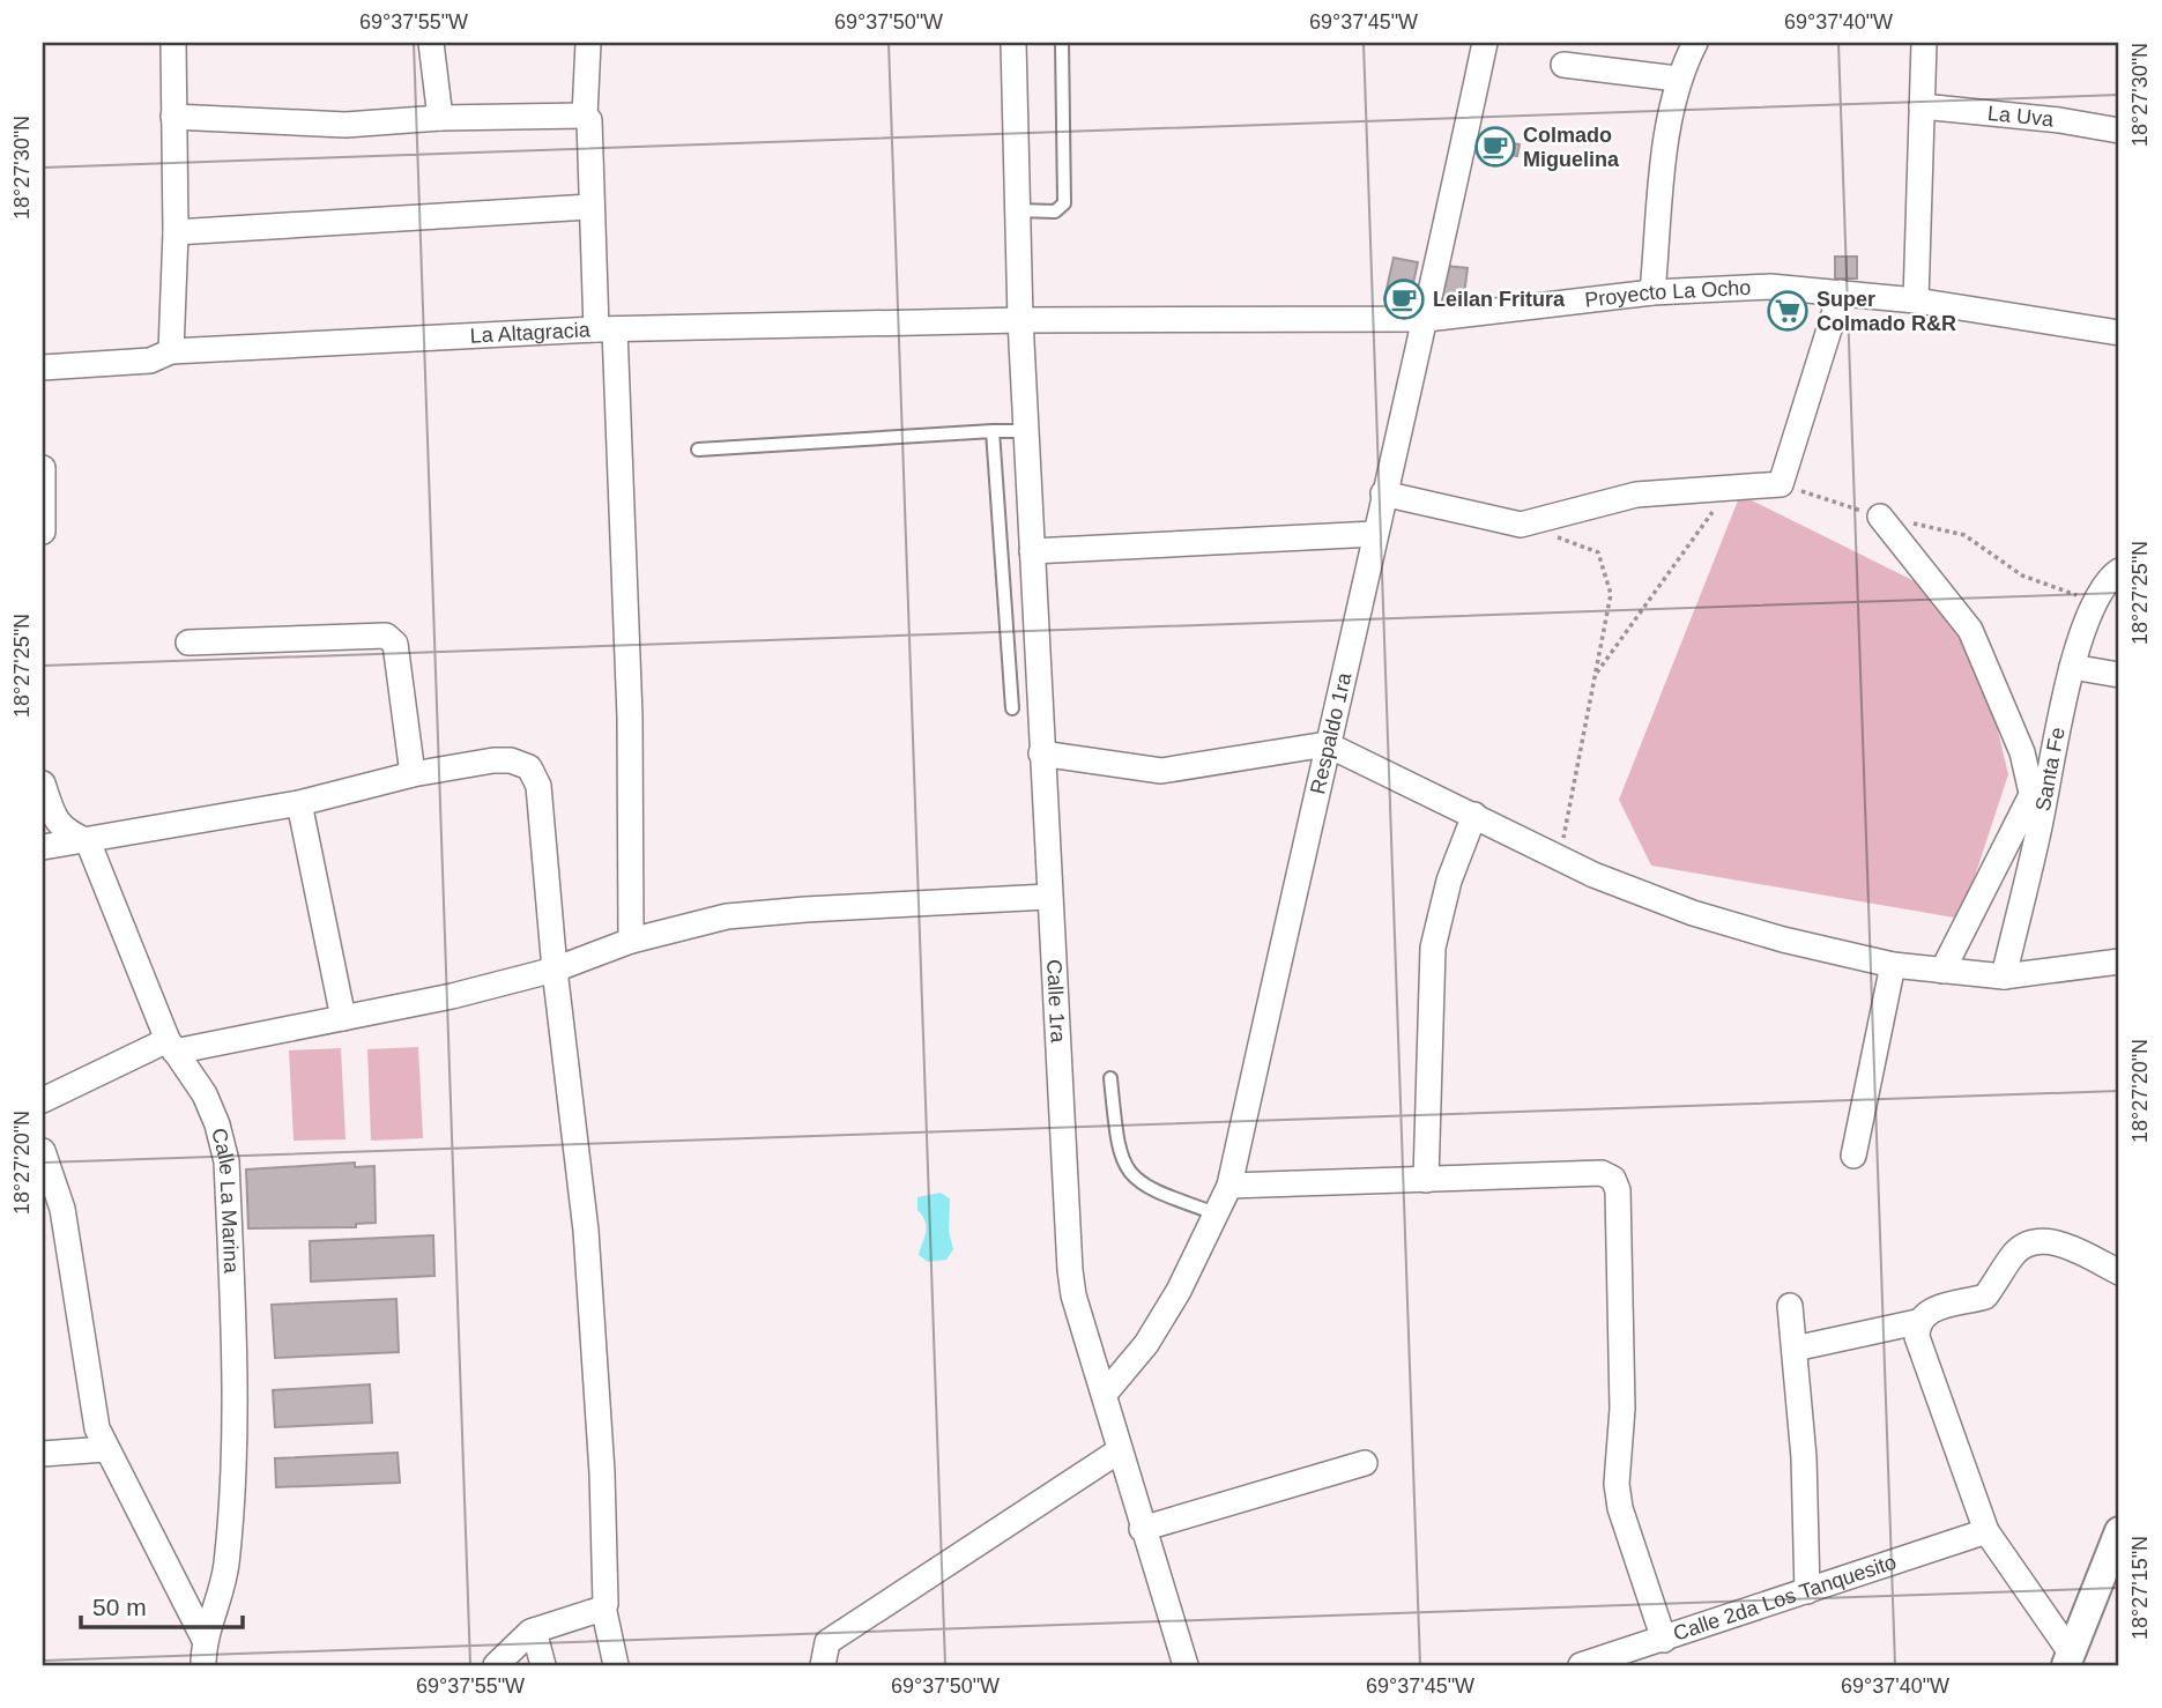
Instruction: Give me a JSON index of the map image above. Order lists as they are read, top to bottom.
{
  "streets": {
    "street": [
      "La Uva",
      "Proyecto La Ocho",
      "La Altagracia",
      "Respaldo 1ra",
      "Santa Fe",
      "Calle 1ra",
      "Calle La Marina",
      "Calle 2da Los Tanquesito"
    ]
  },
  "crossings": [
    ["Proyecto La Ocho", "La Altagracia"],
    ["Proyecto La Ocho", "Respaldo 1ra"],
    ["Proyecto La Ocho", "Calle 1ra"],
    ["La Altagracia", "Calle 1ra"],
    ["Respaldo 1ra", "Calle 1ra"]
  ],
  "places": {
    "cafe": ["Colmado Miguelina", "Leilan Fritura"],
    "supermarket": ["Super Colmado R&R"]
  },
  "scale_bar": "50 m",
  "coordinates": [
    "69°37'55\"W",
    "69°37'50\"W",
    "69°37'45\"W",
    "69°37'40\"W",
    "18°27'30\"N",
    "18°27'25\"N",
    "18°27'20\"N",
    "18°27'15\"N"
  ]
}
